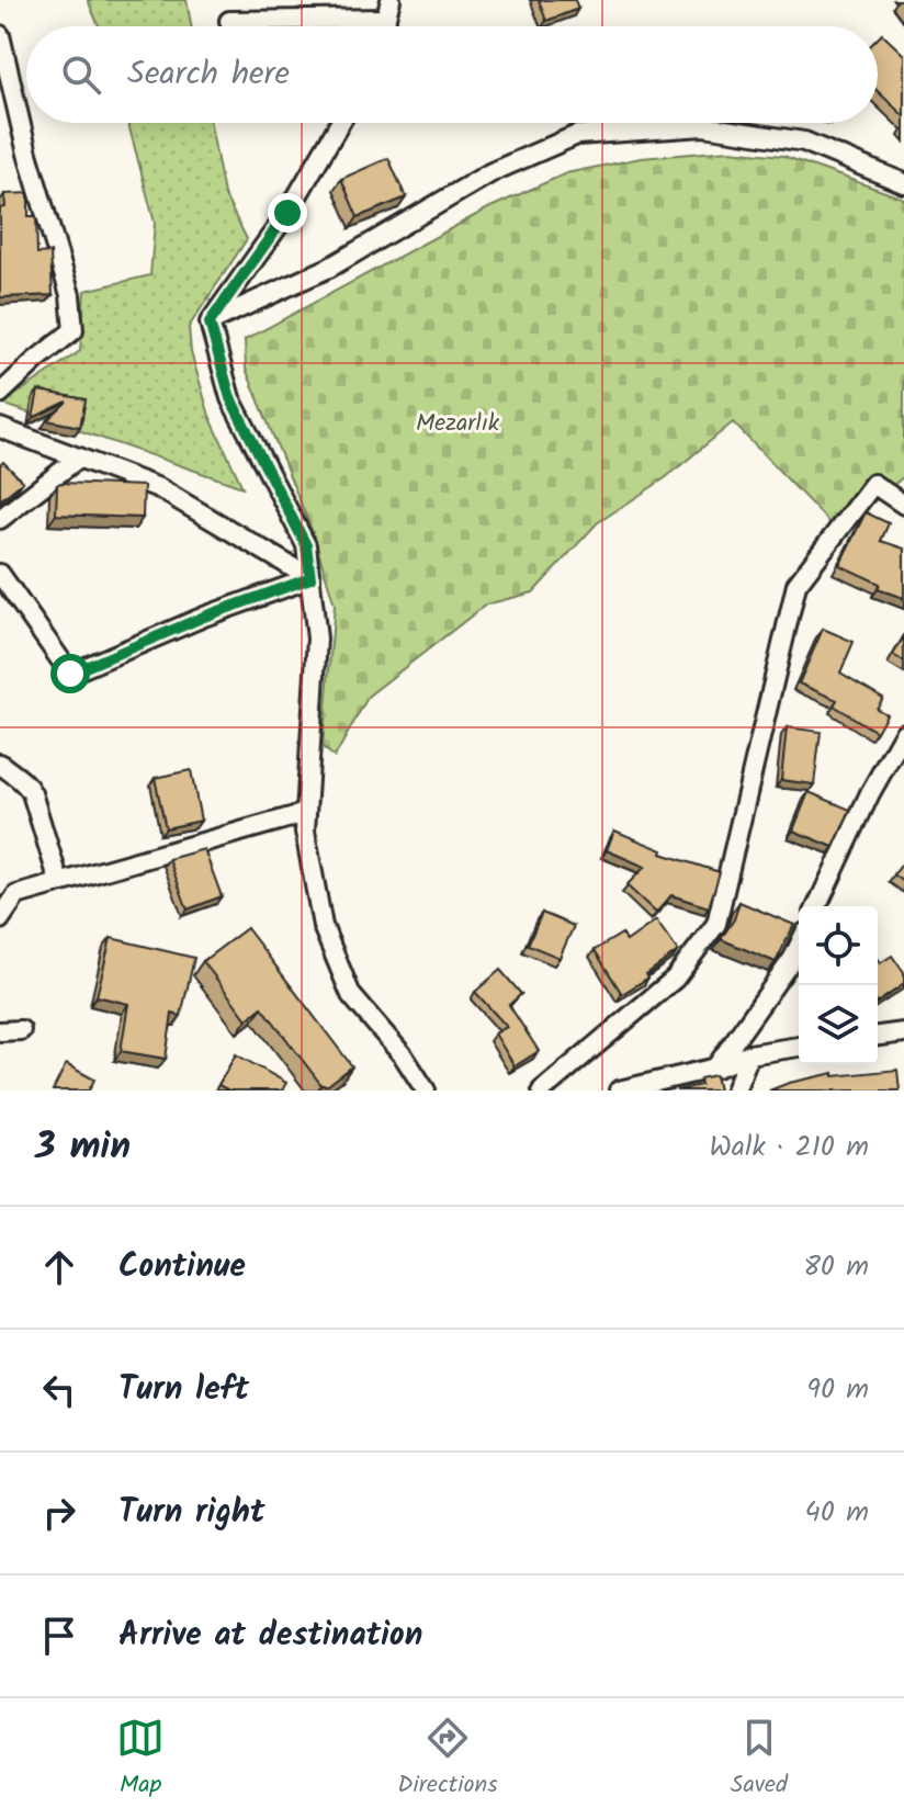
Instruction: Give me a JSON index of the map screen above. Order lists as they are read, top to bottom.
{
  "parks": ["Mezarlık"],
  "page": {
    "search": "Search here",
    "heading": ["3 min", "Walk · 210 m"],
    "list": [
      ["Continue", "80 m"],
      ["Turn left", "90 m"],
      ["Turn right", "40 m"],
      "Arrive at destination"
    ],
    "nav": ["Map", "Directions", "Saved"]
  }
}
